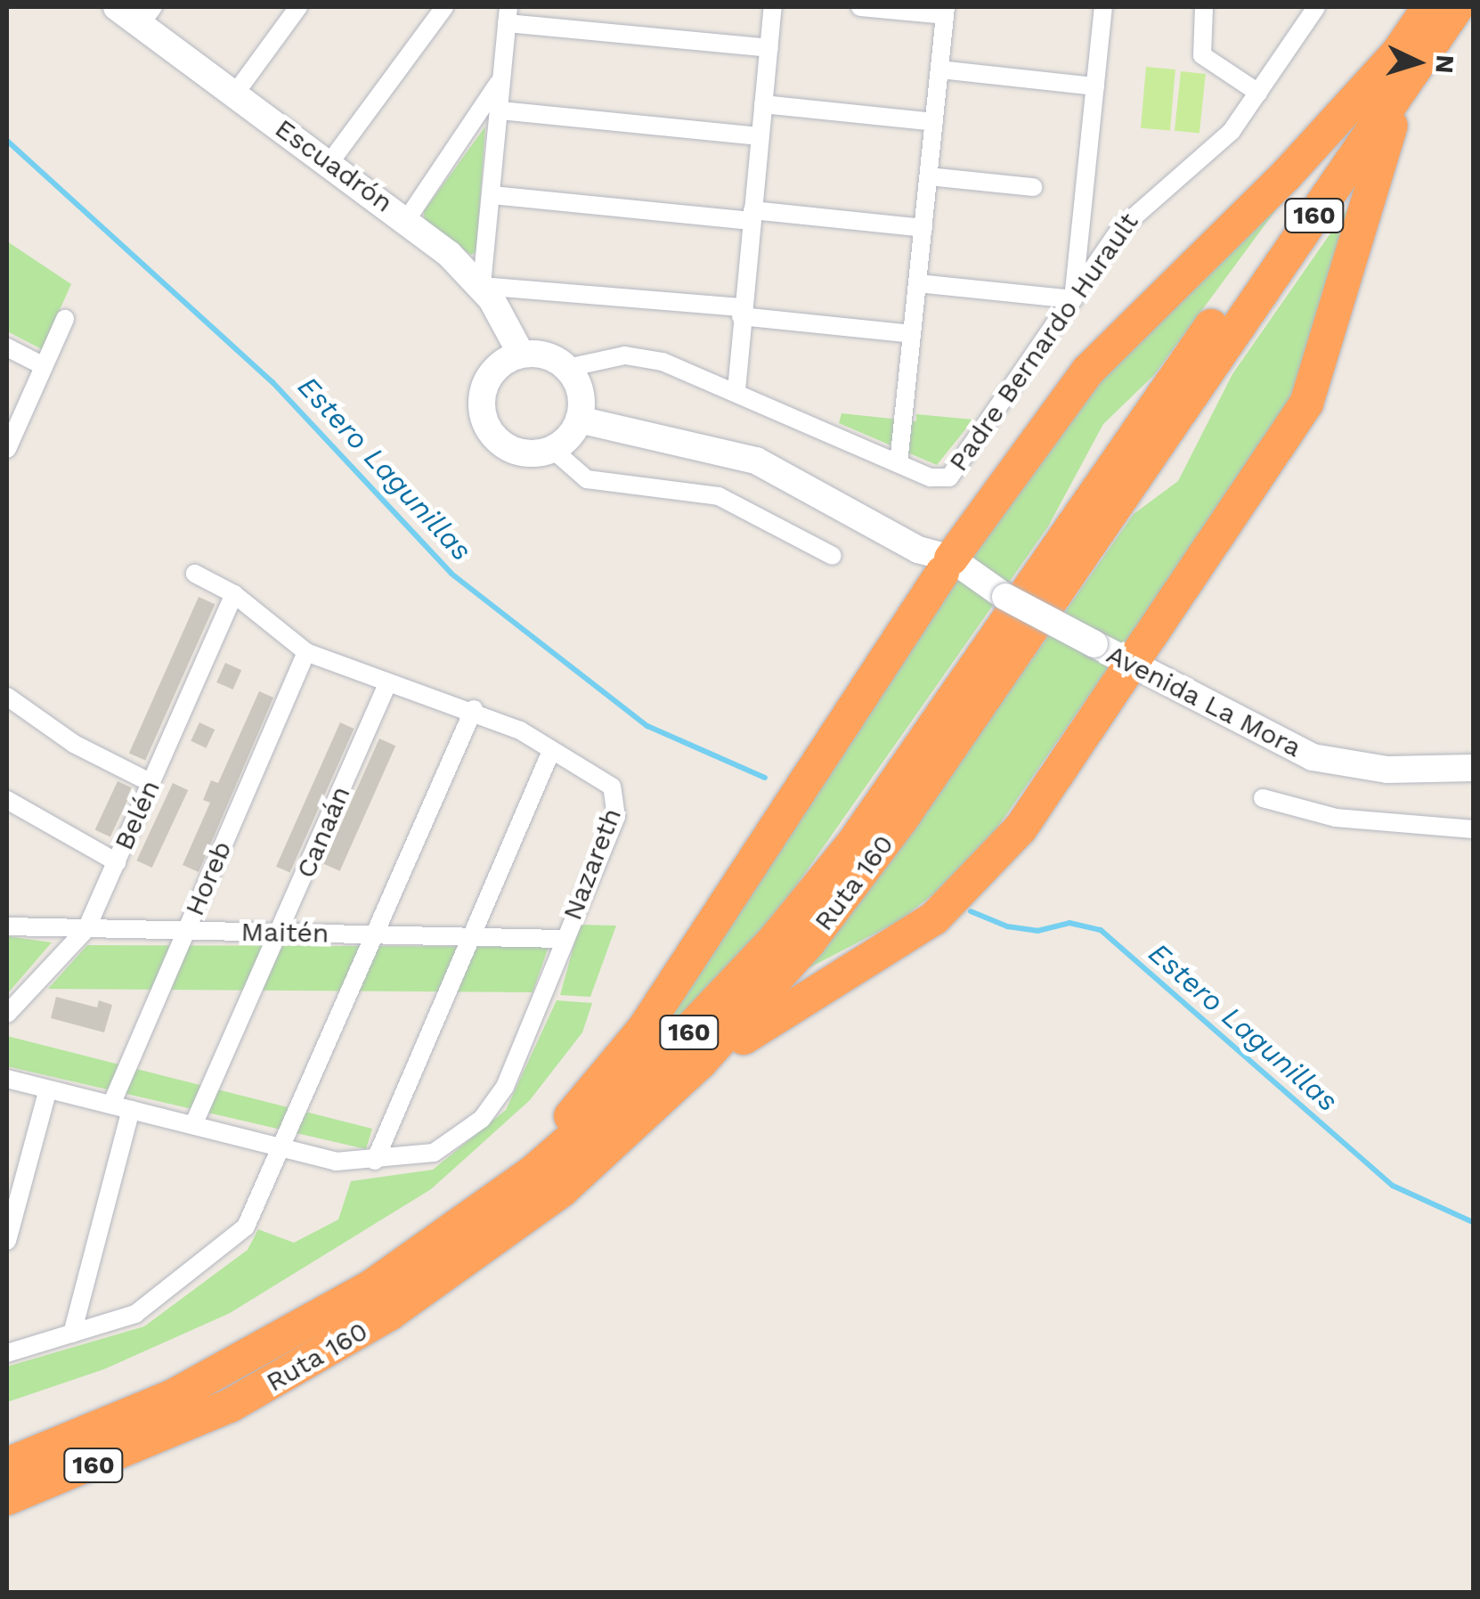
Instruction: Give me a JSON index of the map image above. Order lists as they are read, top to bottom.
{
  "streets": {
    "highway": ["160", "Ruta 160"],
    "street": [
      "Escuadrón",
      "Padre Bernardo Hurault",
      "Avenida La Mora",
      "Belén",
      "Canaán",
      "Nazareth",
      "Horeb",
      "Maitén"
    ]
  },
  "crossings": [
    ["Belén", "Nazareth"],
    ["Belén", "Maitén"],
    ["Canaán", "Nazareth"],
    ["Canaán", "Maitén"],
    ["Nazareth", "Horeb"],
    ["Nazareth", "Maitén"],
    ["Horeb", "Maitén"]
  ],
  "water": ["Estero Lagunillas"],
  "north": "right"
}
